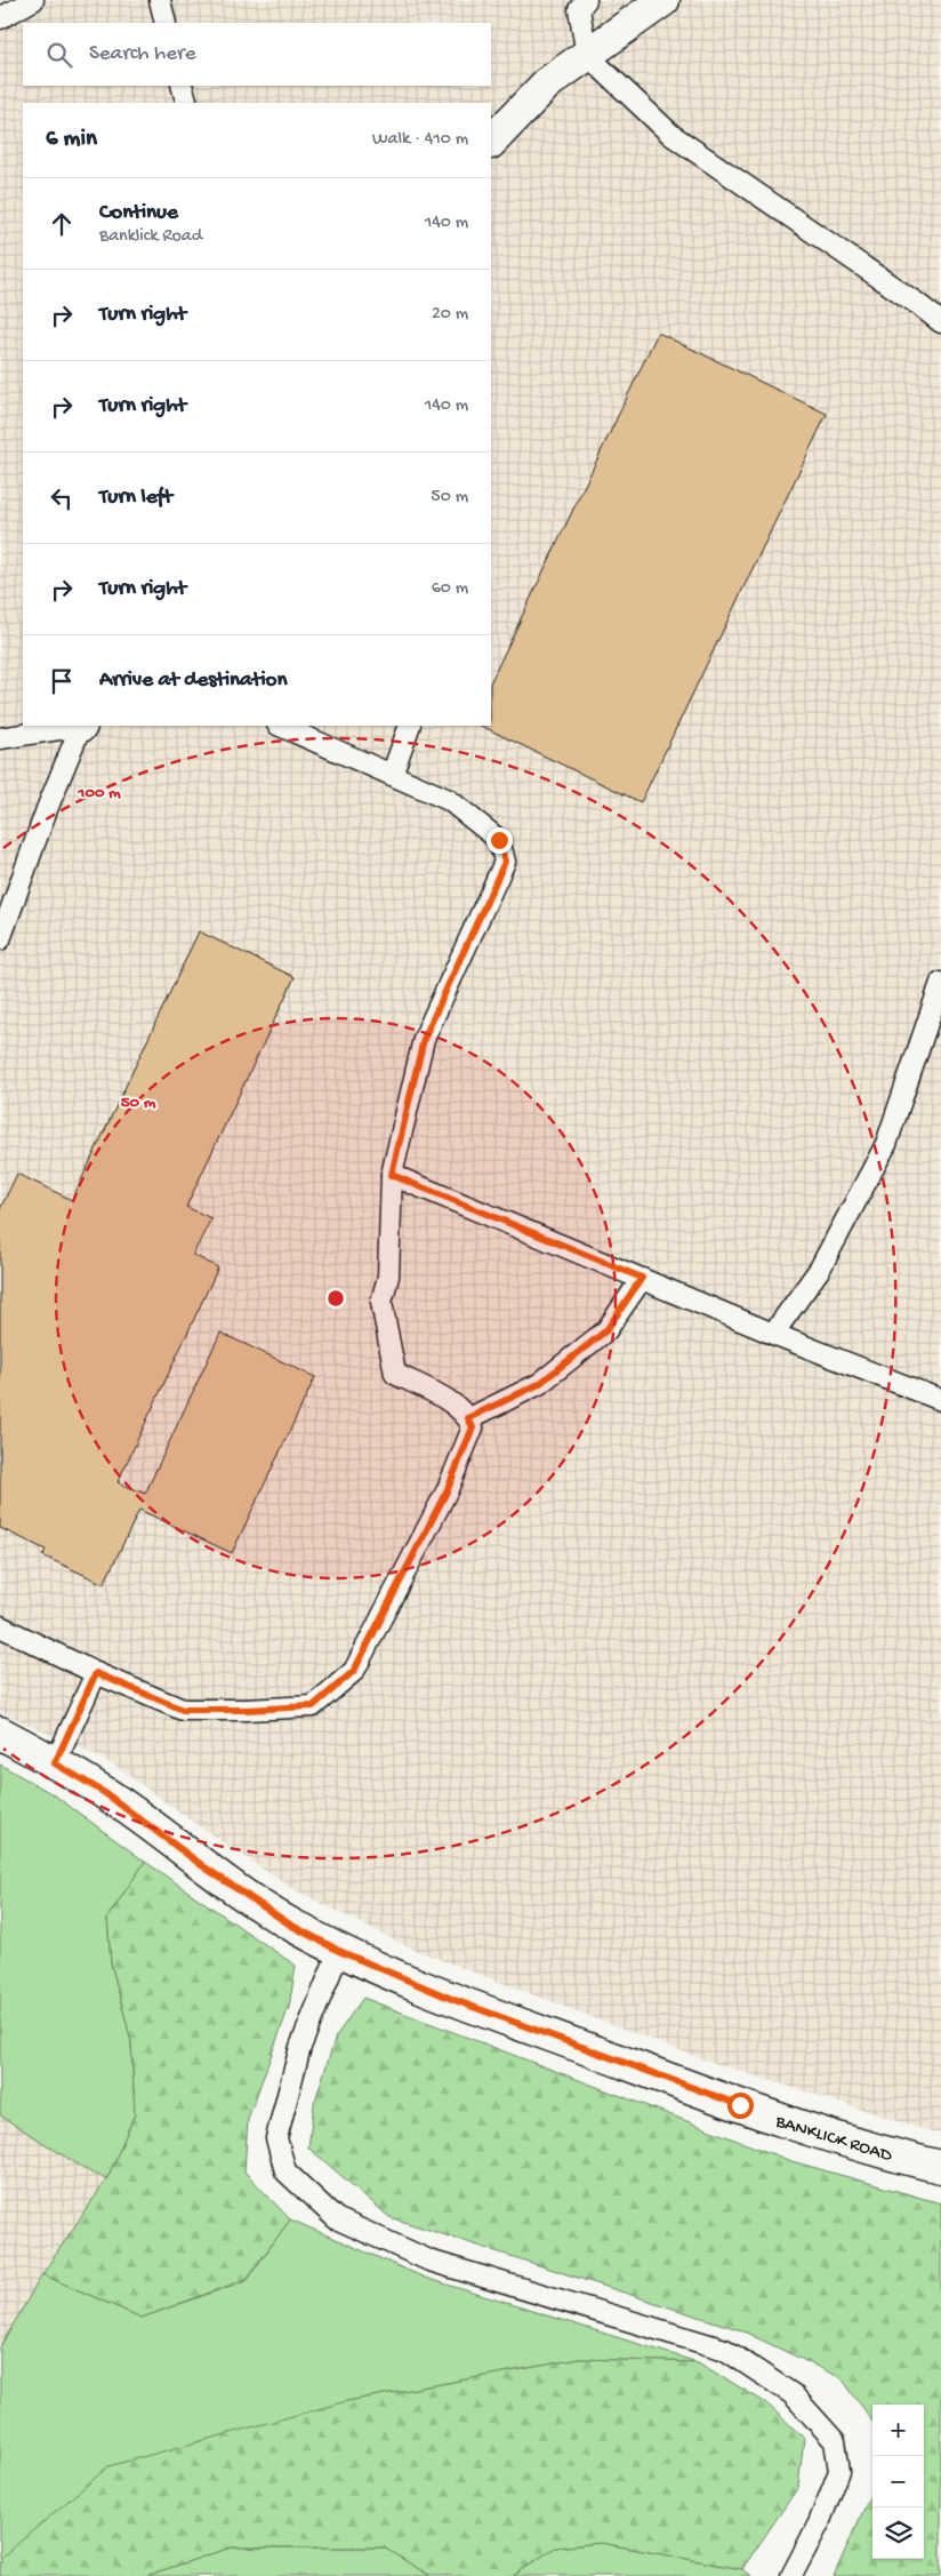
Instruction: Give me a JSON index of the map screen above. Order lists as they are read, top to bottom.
{
  "streets": {
    "street": ["BANKLICK ROAD"]
  },
  "page": {
    "search": "Search here",
    "heading": ["6 min", "Walk · 410 m"],
    "list": [
      ["Continue", "Banklick Road", "140 m"],
      ["Turn right", "20 m"],
      ["Turn right", "140 m"],
      ["Turn left", "50 m"],
      ["Turn right", "60 m"],
      "Arrive at destination"
    ],
    "map_buttons": ["+", "−"]
  },
  "rings": ["100 m", "50 m"]
}
